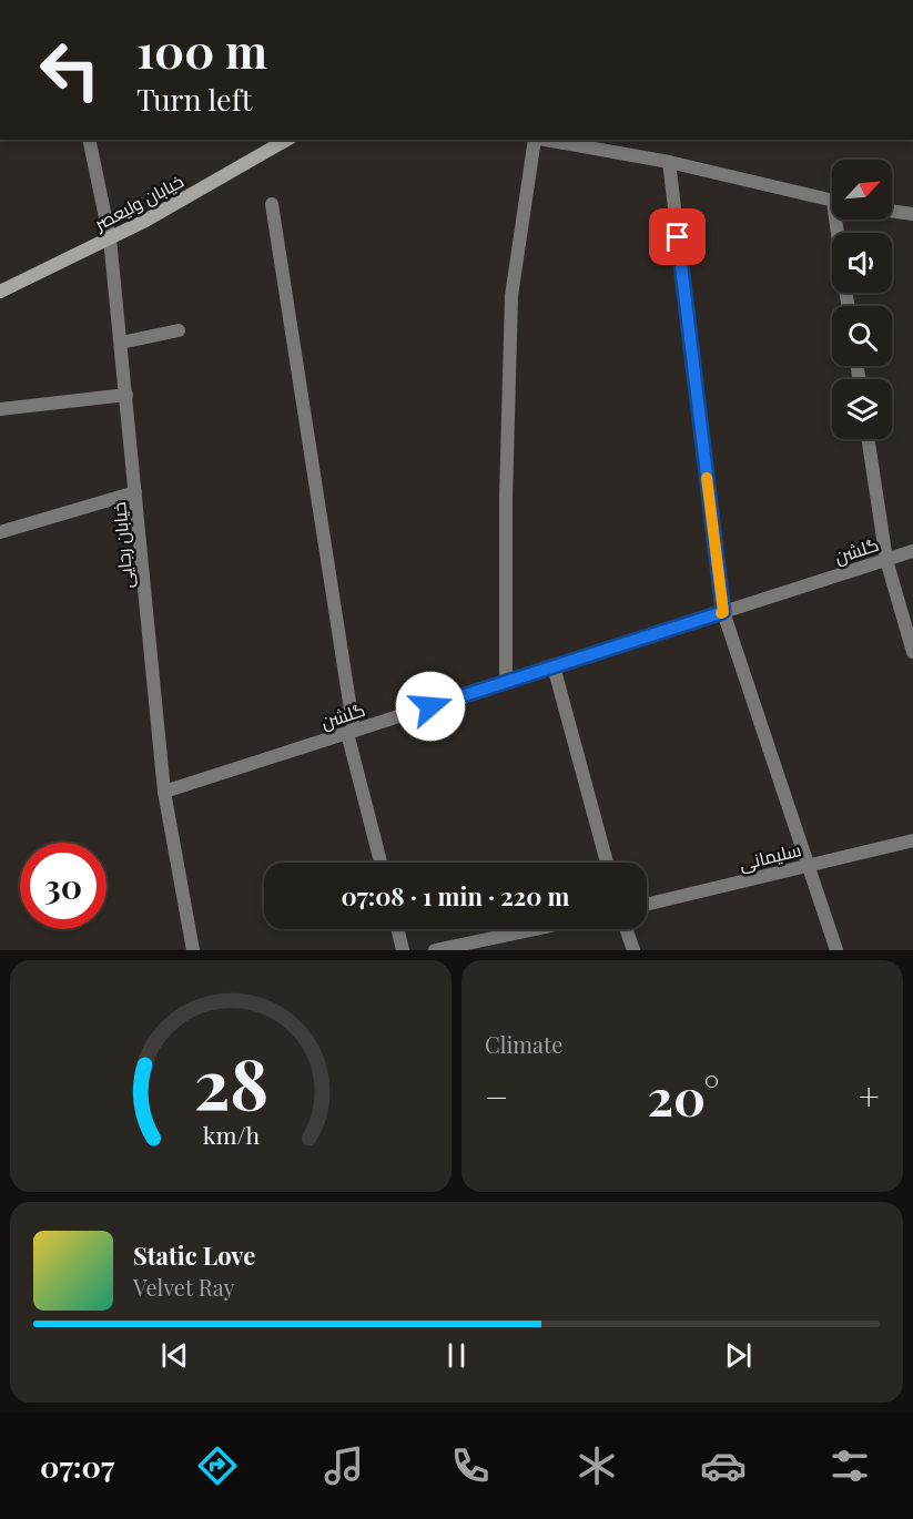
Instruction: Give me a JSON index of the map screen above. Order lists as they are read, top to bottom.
{
  "streets": {
    "main road": ["خیابان ولیعصر"],
    "street": ["خیابان رجایی", "گلشن", "سلیمانی"]
  },
  "crossings": [
    ["خیابان ولیعصر", "خیابان رجایی"],
    ["خیابان رجایی", "گلشن"]
  ],
  "north": "top right",
  "page": {
    "turn": ["100 m", "Turn left"],
    "limit": "30",
    "trip": "07:08 · 1 min · 220 m",
    "tile": "Climate",
    "heat": ["−", "20°", "+"],
    "song": ["Static Love", "Velvet Ray"],
    "tabs": "07:07",
    "gauge": ["28", "km/h"]
  }
}
